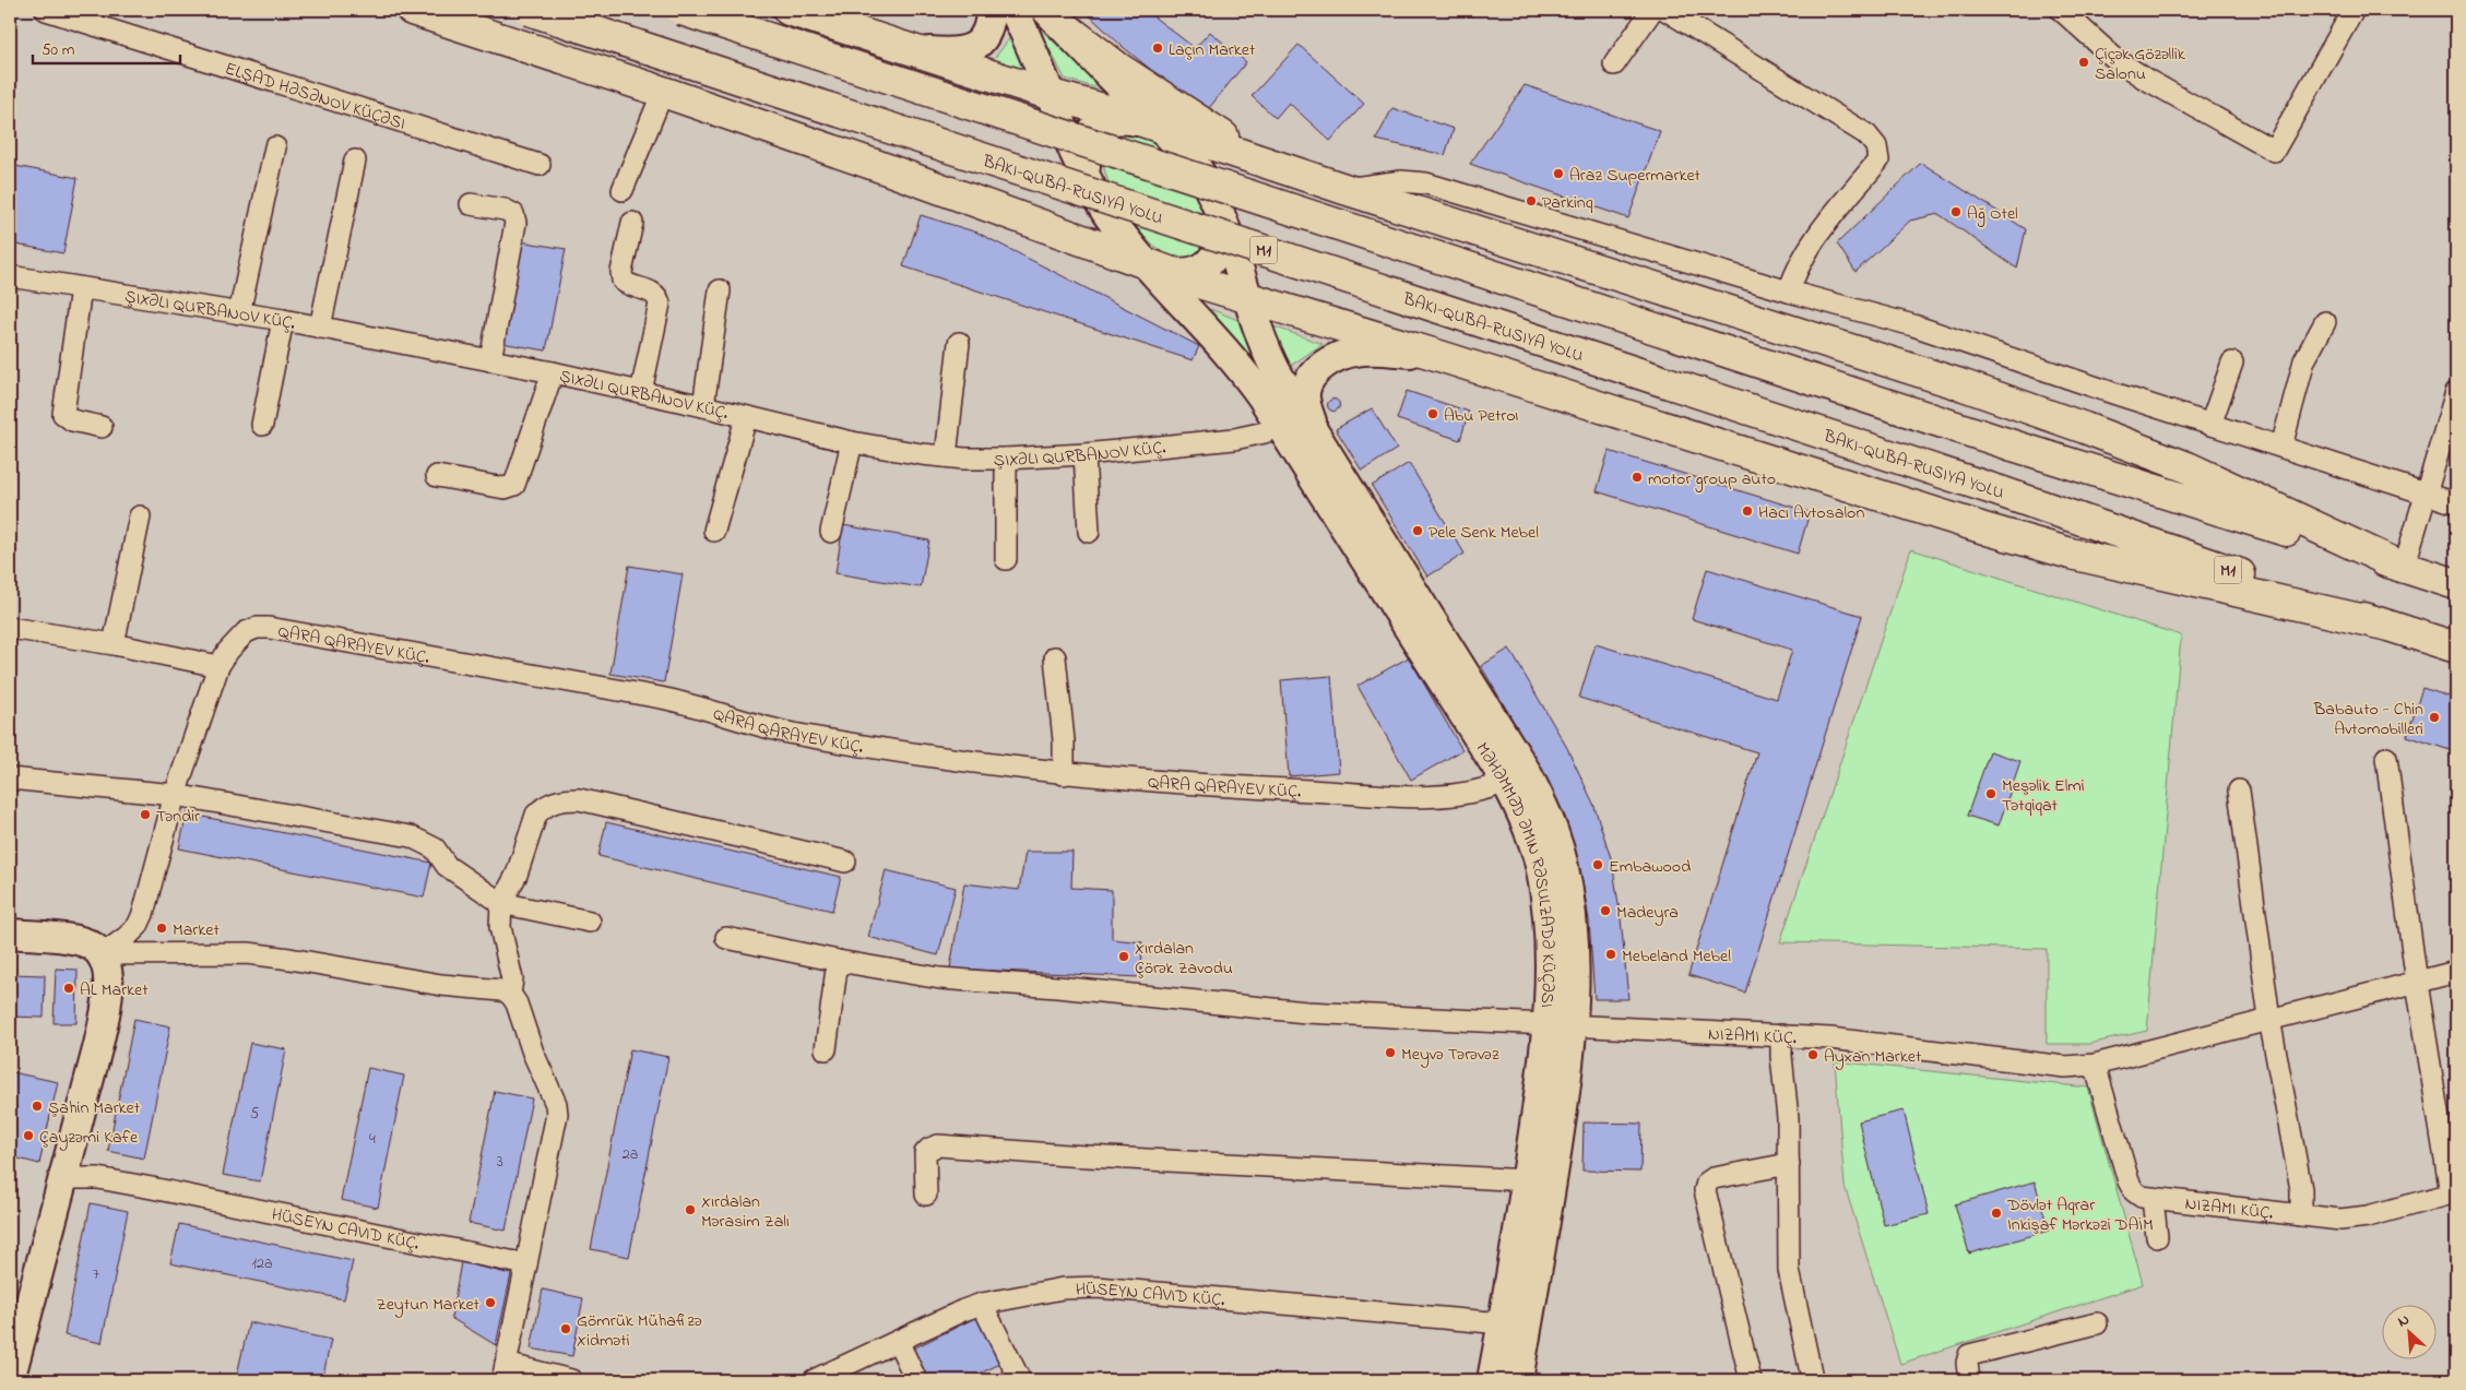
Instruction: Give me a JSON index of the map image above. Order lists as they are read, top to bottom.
{
  "streets": {
    "highway": ["M1"],
    "main road": ["MƏHƏMMƏD ƏMIN RƏSULZADƏ KÜÇƏSI"],
    "street": [
      "ELŞAD HƏSƏNOV KÜÇƏSI",
      "QARA QARAYEV KÜÇ.",
      "NIZAMI KÜÇ.",
      "HÜSEYN CAVID KÜÇ."
    ]
  },
  "crossings": [
    ["QARA QARAYEV KÜÇ.", "MƏHƏMMƏD ƏMIN RƏSULZADƏ KÜÇƏSI"],
    ["MƏHƏMMƏD ƏMIN RƏSULZADƏ KÜÇƏSI", "NIZAMI KÜÇ."],
    ["MƏHƏMMƏD ƏMIN RƏSULZADƏ KÜÇƏSI", "HÜSEYN CAVID KÜÇ."]
  ],
  "places": [
    "Laçın Market",
    "Çiçək Gözəllik Salonu",
    "Araz Supermarket",
    "Parkinq",
    "Ağ Otel",
    "Abu Petroı",
    "motor group auto",
    "Hacı Avtosalon",
    "Pele Senk Mebel",
    "Babauto - Chin Avtomobilleri",
    "Meşəlik Elmi Tətqiqat",
    "Təndir",
    "Embawood",
    "Madeyra",
    "Market",
    "Mebeland Mebel",
    "Xırdalan Çörək Zavodu",
    "AL Market",
    "Meyvə Tərəvəz",
    "Ayxan Market",
    "Şahin Market",
    "Çayzəmi Kafe",
    "Xırdalan Mərasim Zalı",
    "Dövlət Aqrar Inkişaf Mərkəzi DAİM",
    "Zeytun Market",
    "Gömrük Mühafizə Xidməti"
  ],
  "house_numbers": [
    "5",
    "4",
    "2a",
    "3",
    "12a",
    "7"
  ],
  "scale_bar": "50 m",
  "north": "top left"
}
